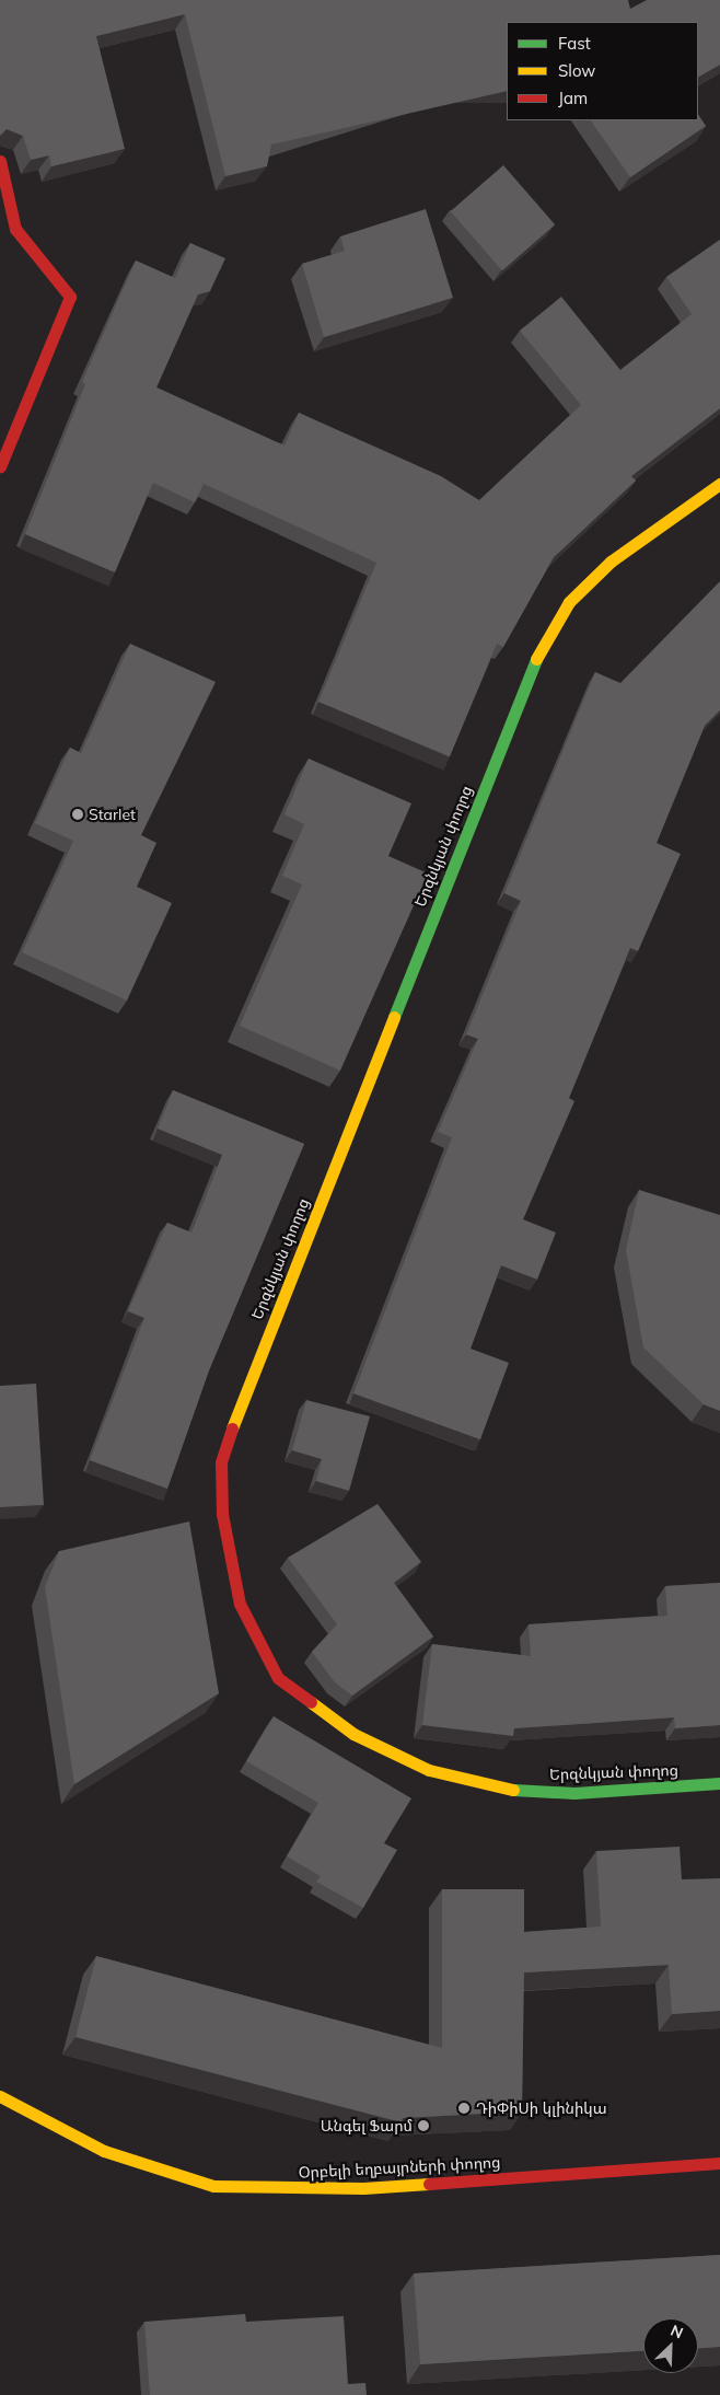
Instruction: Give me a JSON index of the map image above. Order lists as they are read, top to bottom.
{
  "streets": {
    "street": ["Երզնկյան փողոց", "Օրբելի եղբայրների փողոց"]
  },
  "places": ["Starlet", "ԴիՓիՍի կլինիկա", "Անգել Ֆարմ"],
  "legend": ["Fast", "Slow", "Jam"],
  "north": "top right"
}
